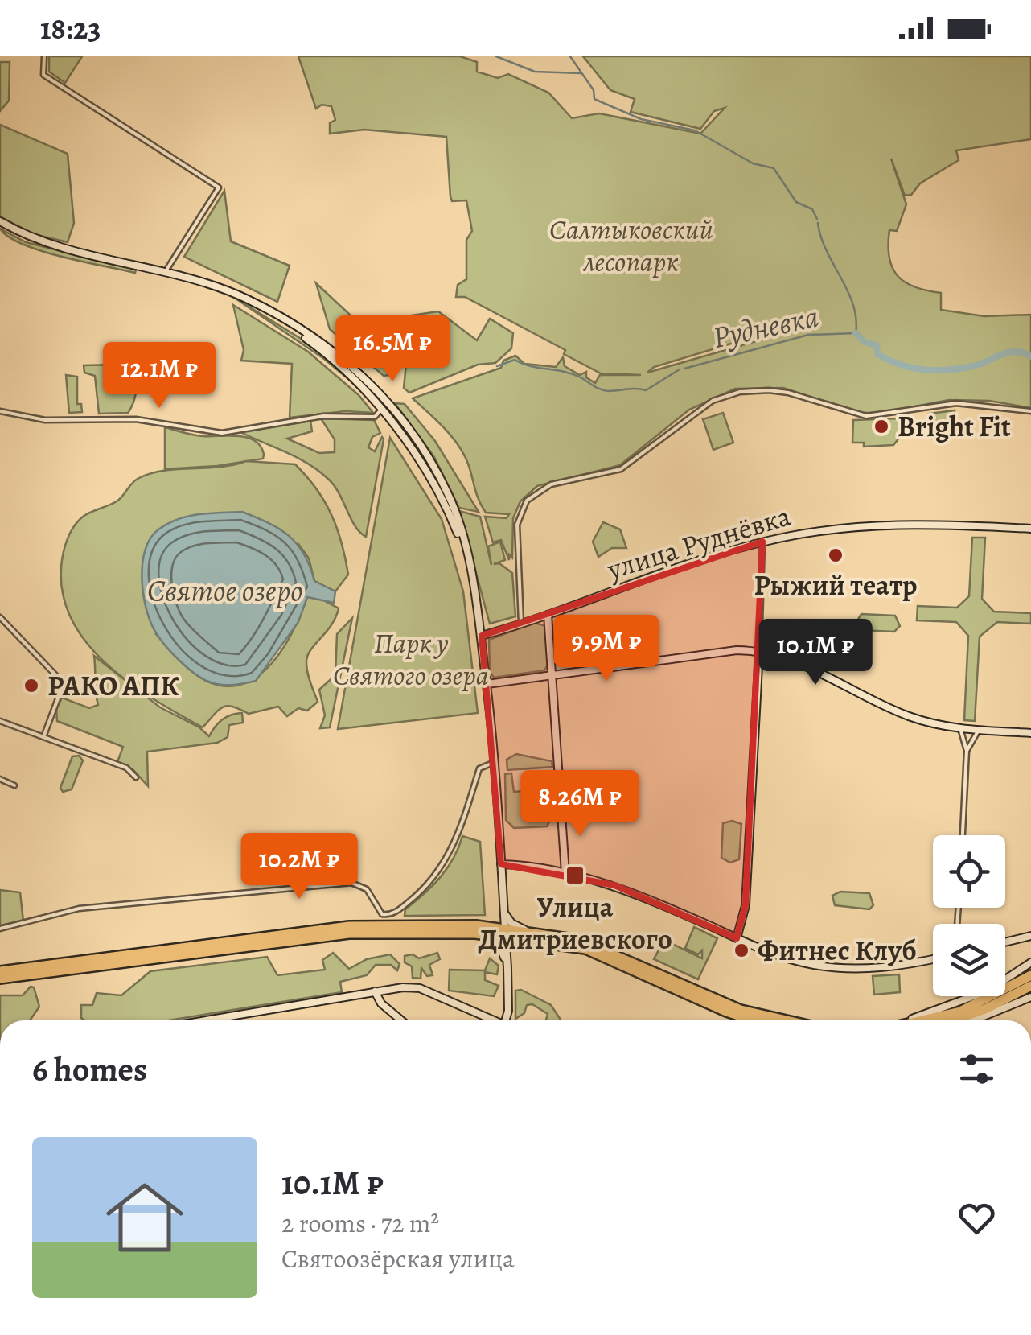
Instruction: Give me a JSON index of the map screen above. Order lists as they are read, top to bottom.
{
  "streets": {
    "street": ["улица Руднёвка"]
  },
  "water": ["Рудневка", "Святое озеро"],
  "parks": ["Салтыковский лесопарк", "Парк у Святого озера"],
  "places": {
    "other": [
      "Bright Fit",
      "Рыжий театр",
      "РАКО АПК",
      "Фитнес Клуб"
    ],
    "transit": ["Улица Дмитриевского"]
  },
  "page": {
    "status": "18:23",
    "price": [
      "16.5M ₽",
      "12.1M ₽",
      "9.9M ₽",
      "10.1M ₽",
      "8.26M ₽",
      "10.2M ₽"
    ],
    "heading": "6 homes",
    "list": [
      {
        "name": "10.1M ₽",
        "note": "2 rooms · 72 m² · Святоозёрская улица"
      }
    ]
  }
}
